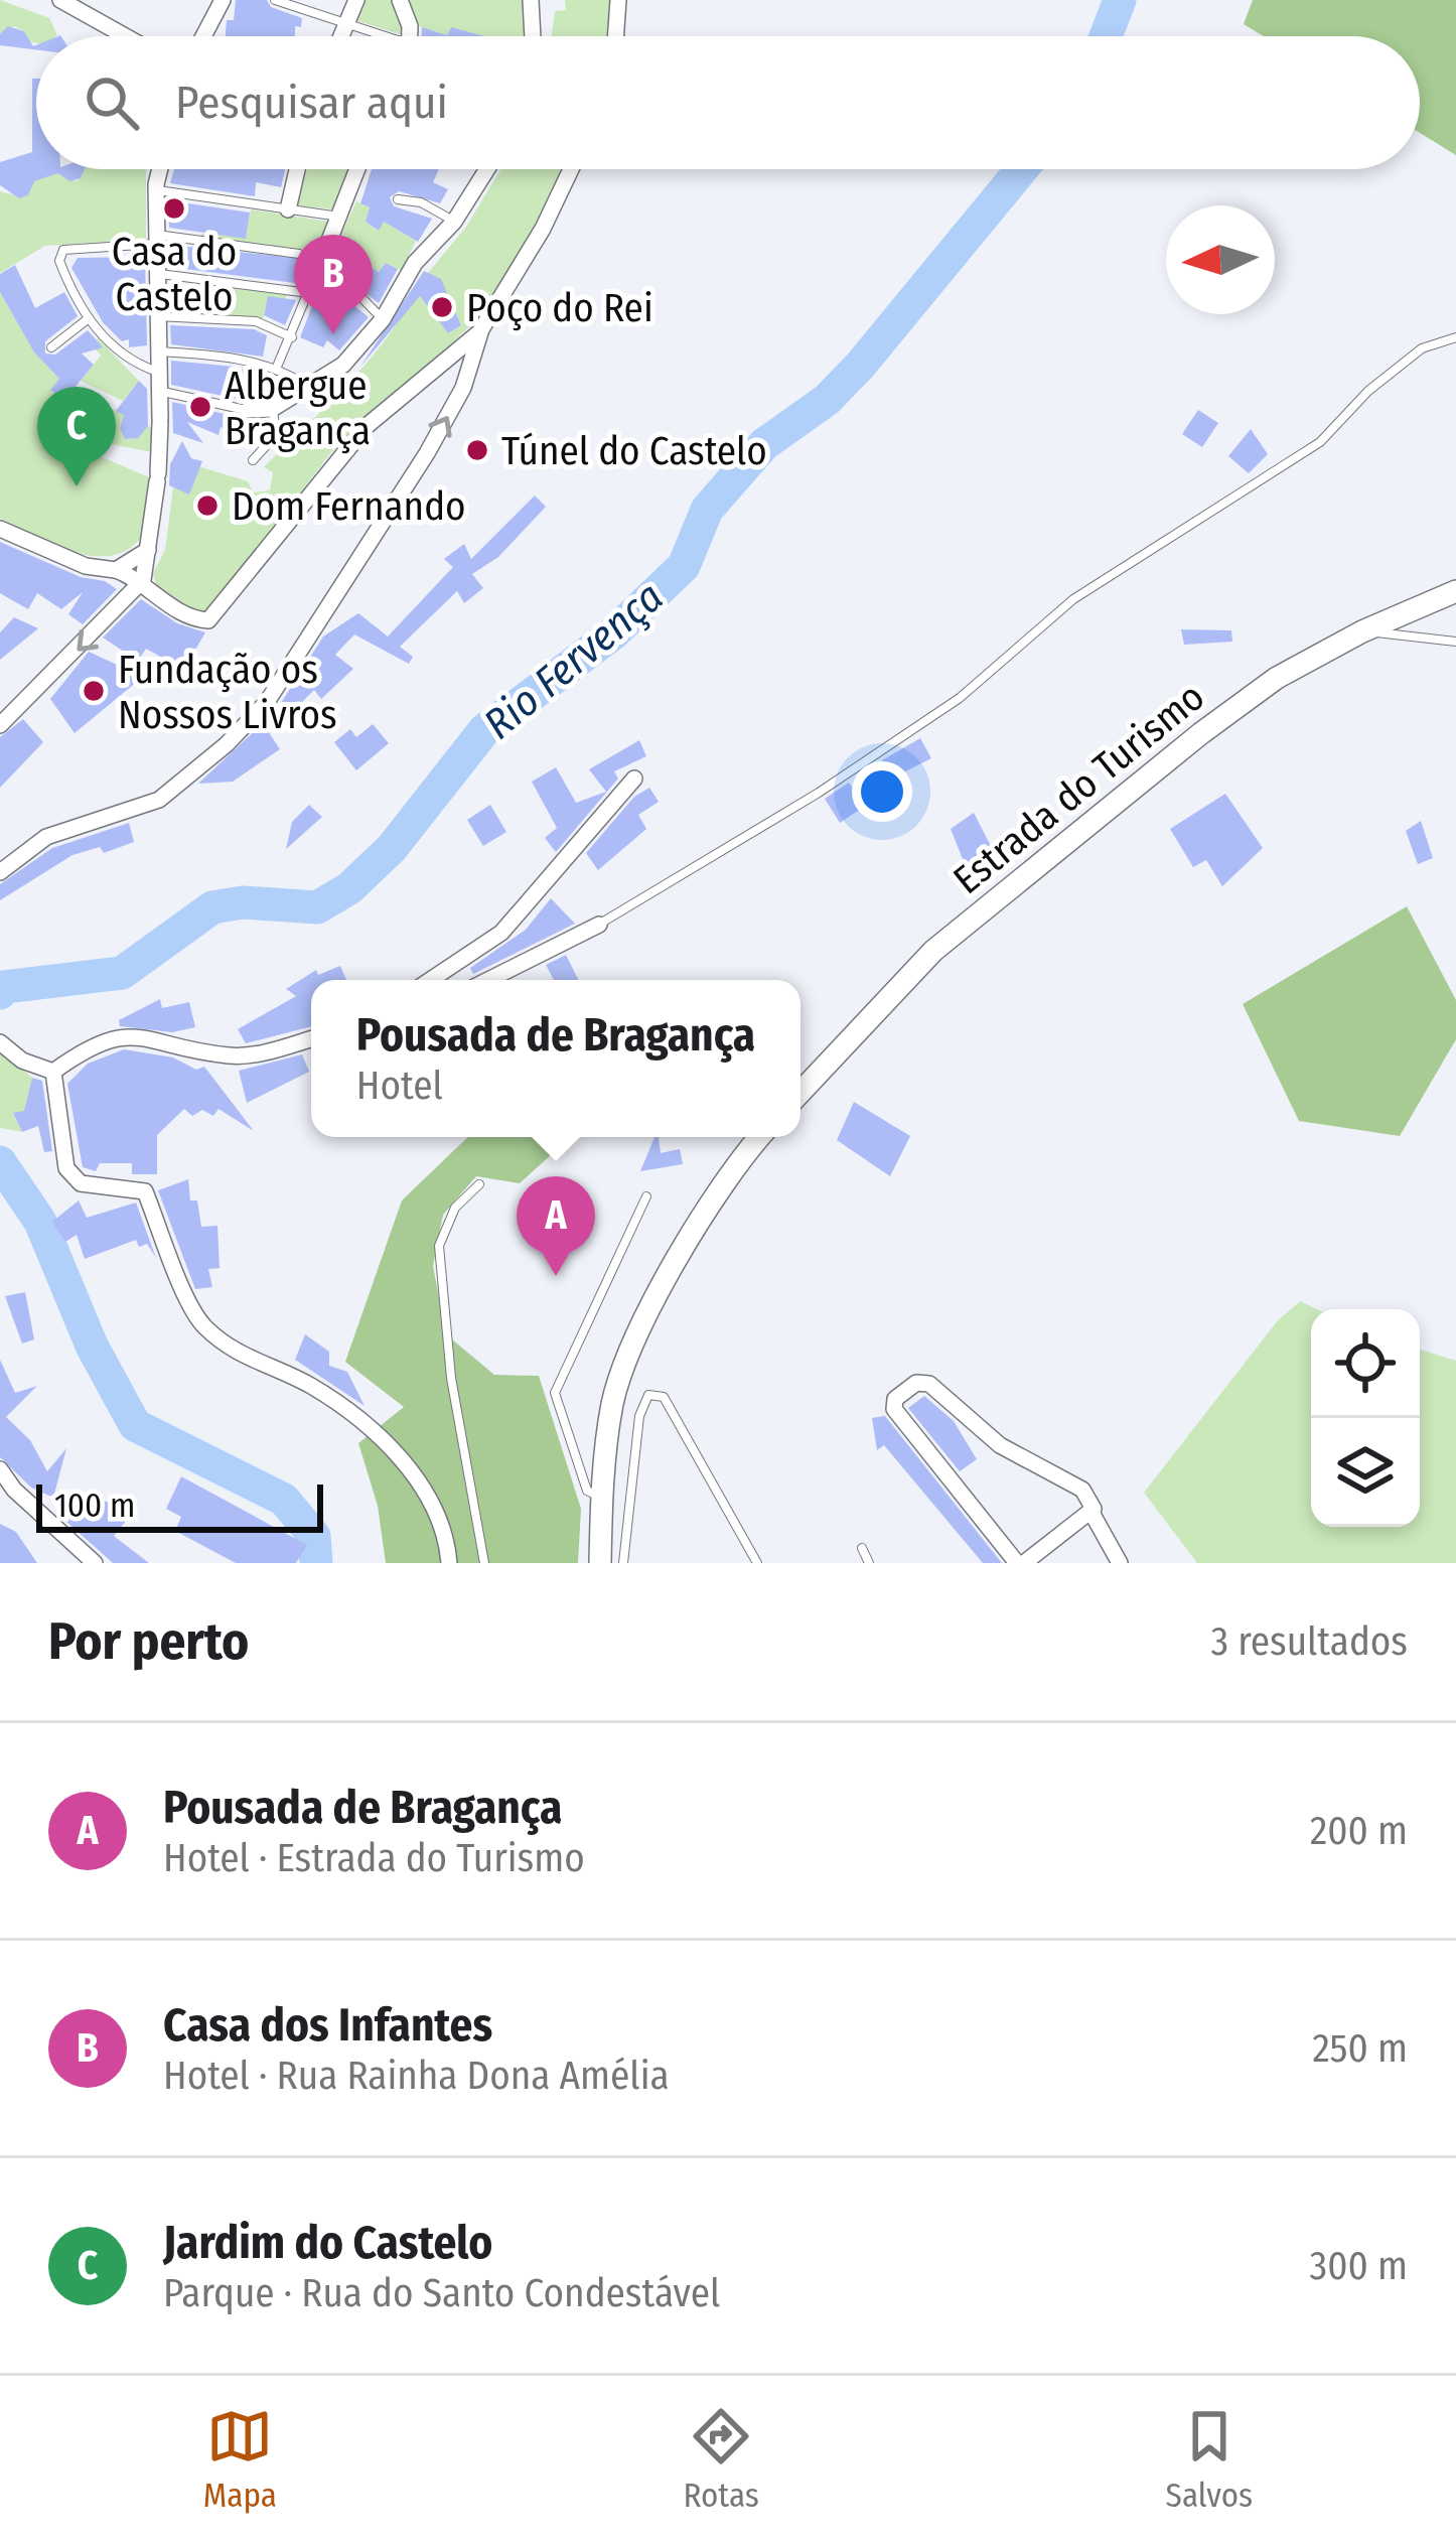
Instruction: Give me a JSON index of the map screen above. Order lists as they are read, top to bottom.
{
  "streets": {
    "street": ["Estrada do Turismo"]
  },
  "water": ["Rio Fervença"],
  "places": [
    "Casa do Castelo",
    "Poço do Rei",
    "Albergue Bragança",
    "Túnel do Castelo",
    "Dom Fernando",
    "Fundação os Nossos Livros"
  ],
  "scale_bar": "100 m",
  "north": "left",
  "page": {
    "search": "Pesquisar aqui",
    "pins": ["B", "C", "A"],
    "popup": ["Pousada de Bragança", "Hotel"],
    "scale": "100 m",
    "heading": ["Por perto", "3 resultados"],
    "list": [
      {
        "mark": "A",
        "name": "Pousada de Bragança",
        "note": "Hotel · Estrada do Turismo",
        "value": "200 m"
      },
      {
        "mark": "B",
        "name": "Casa dos Infantes",
        "note": "Hotel · Rua Rainha Dona Amélia",
        "value": "250 m"
      },
      {
        "mark": "C",
        "name": "Jardim do Castelo",
        "note": "Parque · Rua do Santo Condestável",
        "value": "300 m"
      }
    ],
    "nav": ["Mapa", "Rotas", "Salvos"]
  }
}
